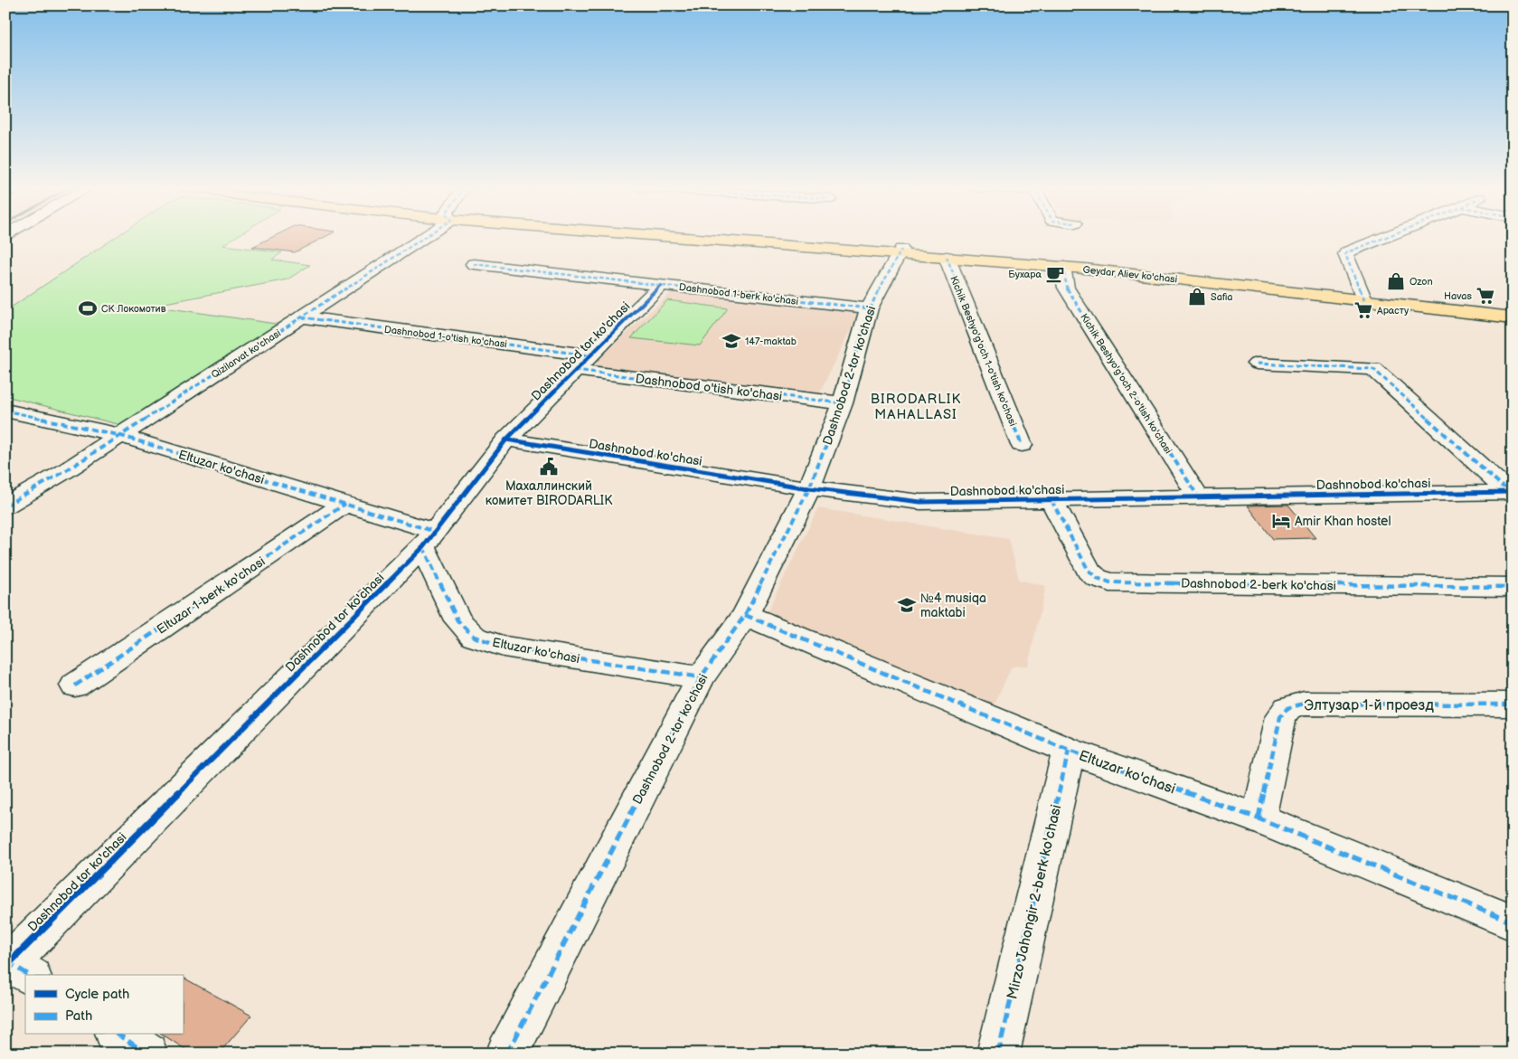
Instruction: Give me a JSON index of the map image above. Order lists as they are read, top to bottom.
{
  "streets": {
    "main road": ["Geydar Aliev ko'chasi"],
    "street": [
      "Dashnobod 1-berk ko'chasi",
      "Dashnobod 1-o'tish ko'chasi",
      "Dashnobod tor ko'chasi",
      "Kichik Beshyo'g'och 1-o'tish ko'chasi",
      "Qizilarvat ko'chasi",
      "Dashnobod 2-tor ko'chasi",
      "Kichik Beshyo'g'och 2-o'tish ko'chasi",
      "Dashnobod o'tish ko'chasi",
      "Dashnobod ko'chasi",
      "Eltuzar ko'chasi",
      "Dashnobod 2-berk ko'chasi",
      "Eltuzar 1-berk ko'chasi",
      "Элтузар 1-й проезд",
      "Mirzo Jahongir 2-berk ko'chasi"
    ]
  },
  "crossings": [
    ["Geydar Aliev ko'chasi", "Kichik Beshyo'g'och 1-o'tish ko'chasi"],
    ["Geydar Aliev ko'chasi", "Dashnobod 2-tor ko'chasi"],
    ["Geydar Aliev ko'chasi", "Kichik Beshyo'g'och 2-o'tish ko'chasi"],
    ["Dashnobod 1-berk ko'chasi", "Dashnobod tor ko'chasi"],
    ["Dashnobod 1-berk ko'chasi", "Dashnobod 2-tor ko'chasi"],
    ["Dashnobod 1-o'tish ko'chasi", "Dashnobod tor ko'chasi"],
    ["Dashnobod 1-o'tish ko'chasi", "Qizilarvat ko'chasi"],
    ["Dashnobod 1-o'tish ko'chasi", "Dashnobod o'tish ko'chasi"],
    ["Dashnobod tor ko'chasi", "Dashnobod o'tish ko'chasi"],
    ["Dashnobod tor ko'chasi", "Dashnobod ko'chasi"],
    ["Dashnobod tor ko'chasi", "Eltuzar ko'chasi"],
    ["Qizilarvat ko'chasi", "Eltuzar ko'chasi"],
    ["Dashnobod 2-tor ko'chasi", "Dashnobod o'tish ko'chasi"],
    ["Dashnobod 2-tor ko'chasi", "Dashnobod ko'chasi"],
    ["Dashnobod 2-tor ko'chasi", "Eltuzar ko'chasi"],
    ["Kichik Beshyo'g'och 2-o'tish ko'chasi", "Dashnobod ko'chasi"],
    ["Dashnobod ko'chasi", "Dashnobod 2-berk ko'chasi"],
    ["Eltuzar ko'chasi", "Eltuzar 1-berk ko'chasi"],
    ["Eltuzar ko'chasi", "Элтузар 1-й проезд"],
    ["Eltuzar ko'chasi", "Mirzo Jahongir 2-berk ko'chasi"]
  ],
  "districts": ["BIRODARLIK MAHALLASI"],
  "places": {
    "cafe": ["Бухара"],
    "shop": ["Ozon", "Safia"],
    "supermarket": ["Havas", "Арасту"],
    "sports": ["СК Локомотив"],
    "school or university": ["147-maktab", "№4 musiqa maktabi"],
    "public building": ["Махаллинский комитет BIRODARLIK"],
    "hotel": ["Amir Khan hostel"]
  },
  "legend": ["Cycle path", "Path"]
}
